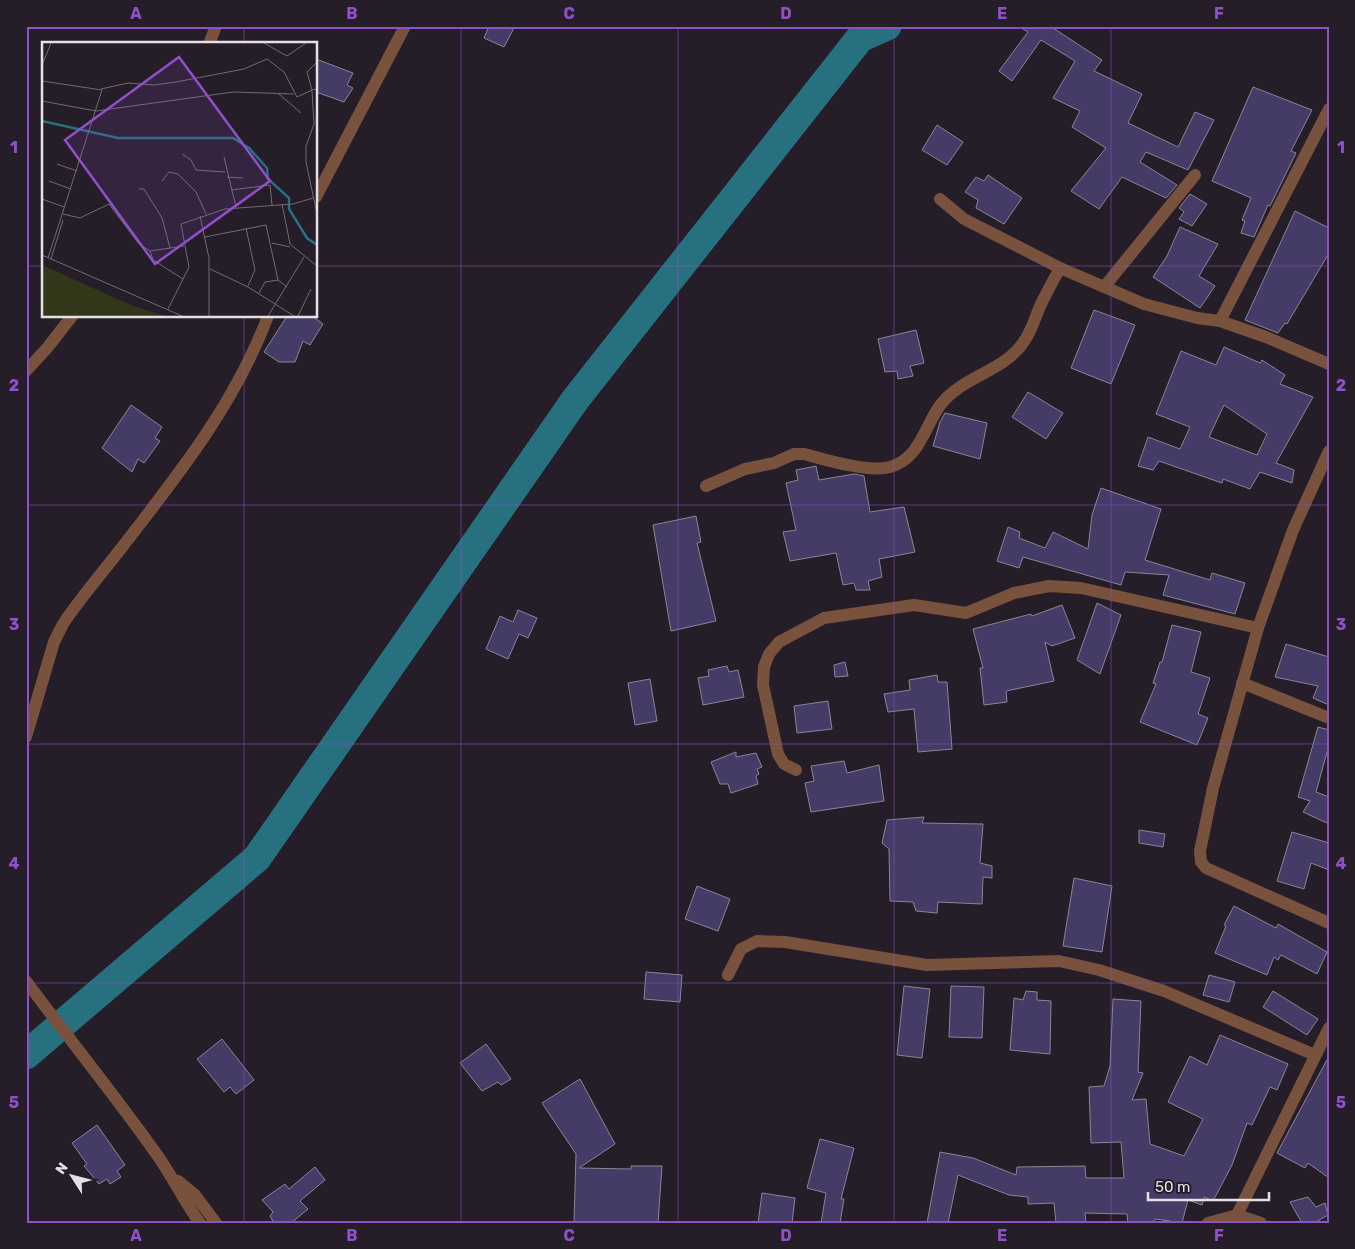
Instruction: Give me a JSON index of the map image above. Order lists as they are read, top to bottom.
{
  "scale_bar": "50 m",
  "north": "top left",
  "grid": {
    "columns": [
      "A",
      "B",
      "C",
      "D",
      "E",
      "F"
    ],
    "rows": [
      "1",
      "2",
      "3",
      "4",
      "5"
    ]
  }
}
